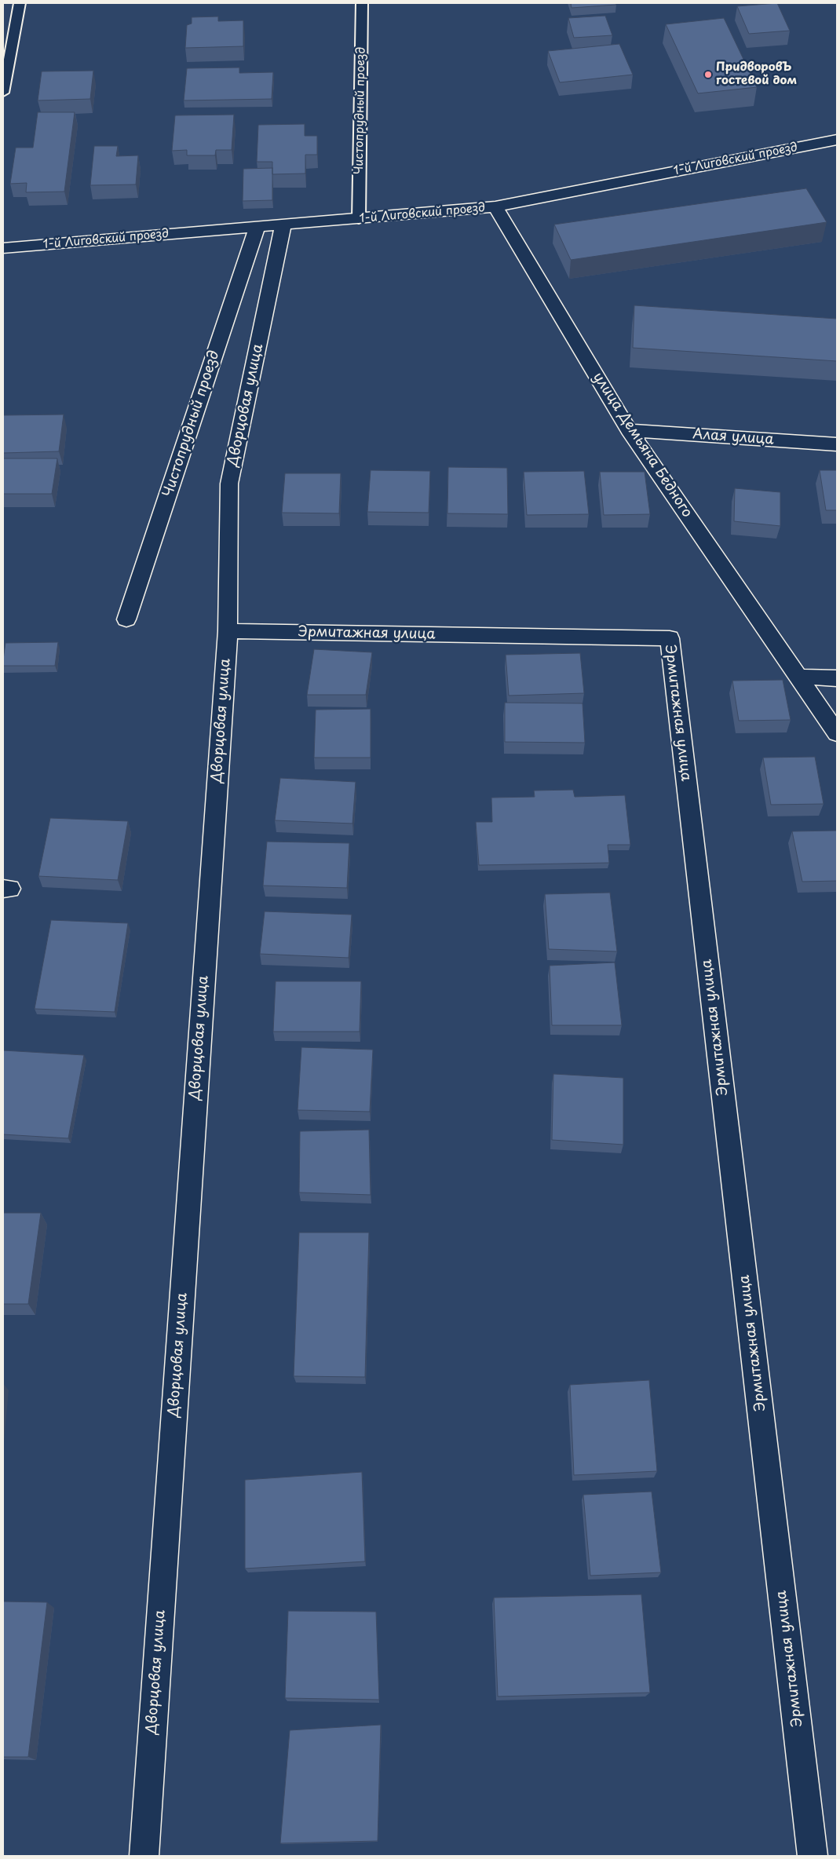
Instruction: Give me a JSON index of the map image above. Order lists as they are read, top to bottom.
{
  "streets": {
    "street": [
      "Чистопрудный проезд",
      "1-й Лиговский проезд",
      "Дворцовая улица",
      "Алая улица",
      "улица Демьяна Бедного",
      "Эрмитажная улица"
    ]
  },
  "crossings": [
    ["Чистопрудный проезд", "1-й Лиговский проезд"],
    ["1-й Лиговский проезд", "Дворцовая улица"],
    ["1-й Лиговский проезд", "улица Демьяна Бедного"],
    ["Дворцовая улица", "Эрмитажная улица"],
    ["Алая улица", "улица Демьяна Бедного"]
  ],
  "places": ["ПридворовЪ гостевой дом"]
}
